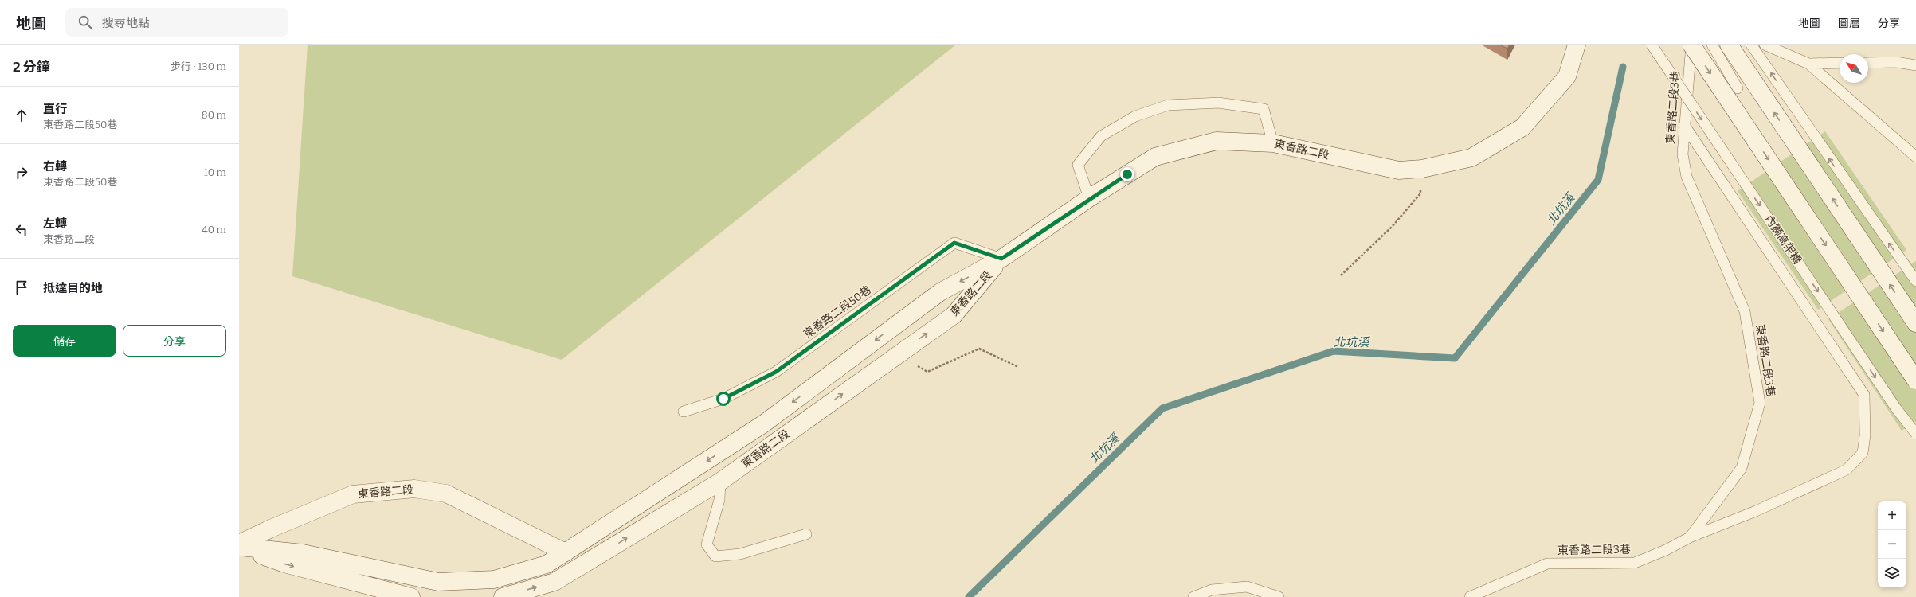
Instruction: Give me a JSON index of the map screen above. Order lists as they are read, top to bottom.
{
  "streets": {
    "street": ["東香路二段"],
    "lane": ["東香路二段3巷", "內獅高架橋", "東香路二段50巷"]
  },
  "crossings": [
    ["東香路二段", "東香路二段50巷"]
  ],
  "water": ["北坑溪"],
  "north": "top left",
  "page": {
    "header": "地圖",
    "search": "搜尋地點",
    "nav": ["地圖", "圖層", "分享"],
    "heading": ["2 分鐘", "步行 · 130 m"],
    "list": [
      ["直行", "東香路二段50巷", "80 m"],
      ["右轉", "東香路二段50巷", "10 m"],
      ["左轉", "東香路二段", "40 m"],
      "抵達目的地"
    ],
    "buttons": ["儲存", "分享"],
    "map_buttons": ["+", "−"]
  }
}
